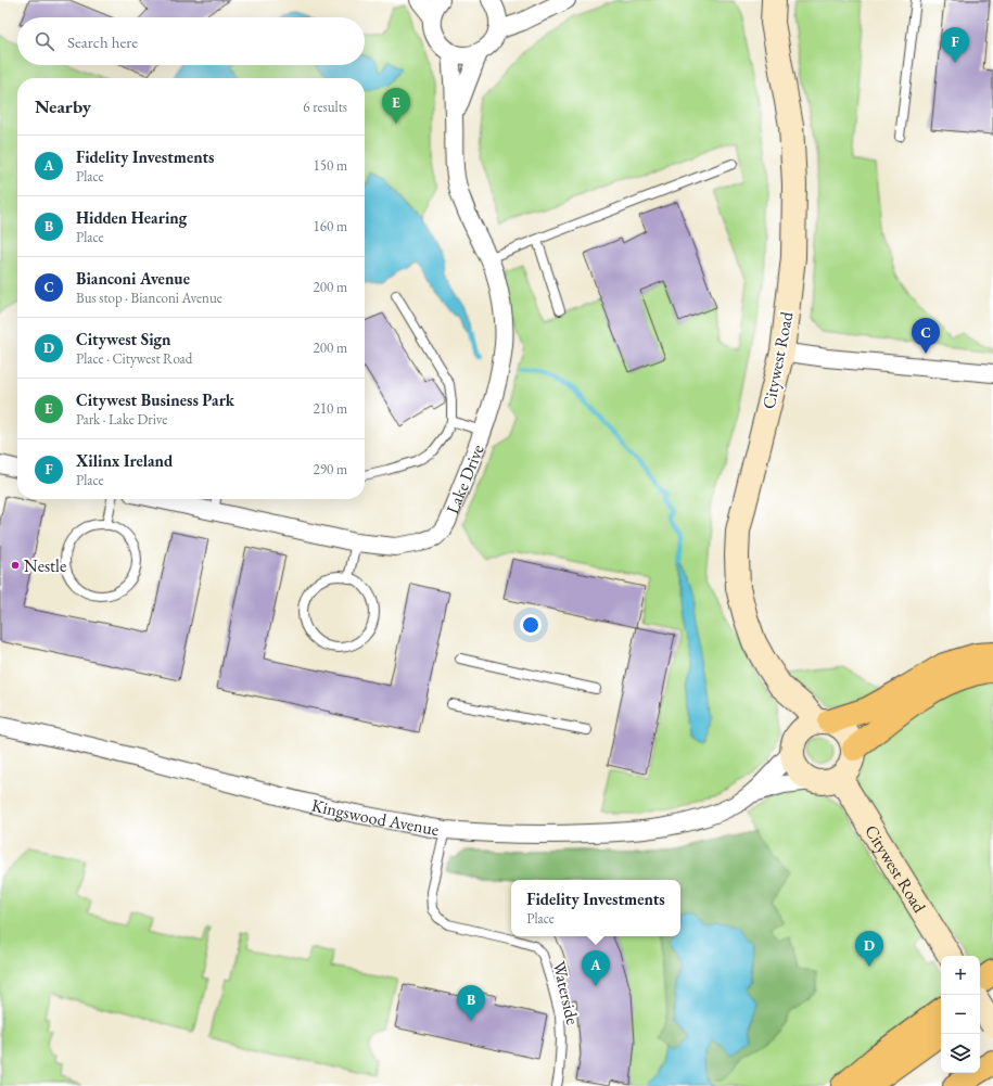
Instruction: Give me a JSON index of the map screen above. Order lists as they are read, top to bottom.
{
  "streets": {
    "main road": ["Citywest Road"],
    "street": ["Lake Drive", "Kingswood Avenue"],
    "lane": ["Waterside"]
  },
  "crossings": [
    ["Citywest Road", "Kingswood Avenue"],
    ["Kingswood Avenue", "Waterside"]
  ],
  "places": ["Nestle"],
  "page": {
    "search": "Search here",
    "pins": [
      "F",
      "E",
      "C",
      "D",
      "A",
      "B"
    ],
    "heading": ["Nearby", "6 results"],
    "list": [
      {
        "mark": "A",
        "name": "Fidelity Investments",
        "note": "Place",
        "value": "150 m"
      },
      {
        "mark": "B",
        "name": "Hidden Hearing",
        "note": "Place",
        "value": "160 m"
      },
      {
        "mark": "C",
        "name": "Bianconi Avenue",
        "note": "Bus stop · Bianconi Avenue",
        "value": "200 m"
      },
      {
        "mark": "D",
        "name": "Citywest Sign",
        "note": "Place · Citywest Road",
        "value": "200 m"
      },
      {
        "mark": "E",
        "name": "Citywest Business Park",
        "note": "Park · Lake Drive",
        "value": "210 m"
      },
      {
        "mark": "F",
        "name": "Xilinx Ireland",
        "note": "Place",
        "value": "290 m"
      }
    ],
    "popup": ["Fidelity Investments", "Place"],
    "map_buttons": ["+", "−"]
  }
}
